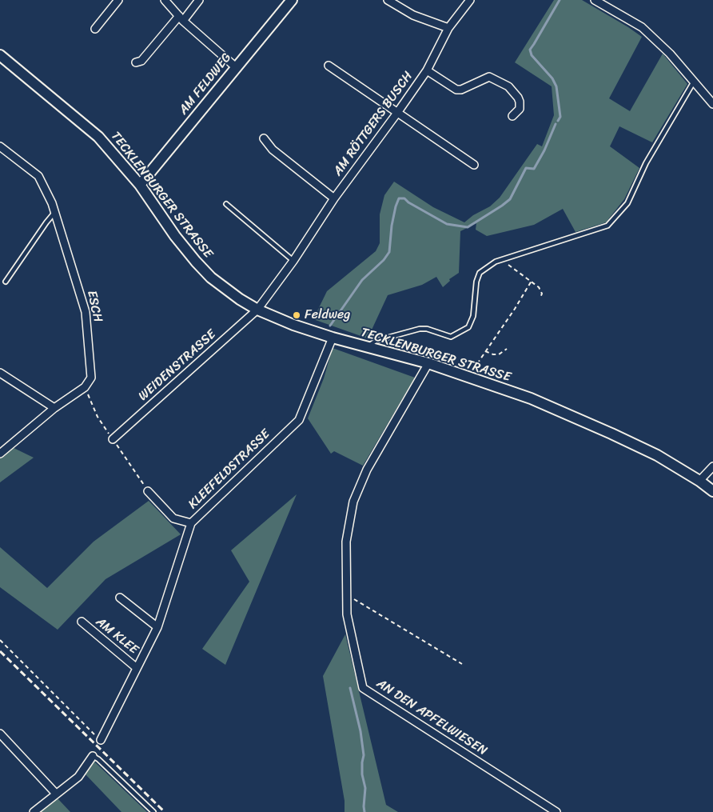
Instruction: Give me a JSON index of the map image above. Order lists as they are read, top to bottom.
{
  "streets": {
    "street": [
      "AM FELDWEG",
      "AM RÖTTGERS BUSCH",
      "TECKLENBURGER STRASSE",
      "ESCH",
      "WEIDENSTRASSE",
      "KLEEFELDSTRASSE",
      "AM KLEE",
      "AN DEN APFELWIESEN"
    ]
  },
  "crossings": [
    ["AM FELDWEG", "TECKLENBURGER STRASSE"],
    ["AM RÖTTGERS BUSCH", "TECKLENBURGER STRASSE"],
    ["AM RÖTTGERS BUSCH", "WEIDENSTRASSE"],
    ["TECKLENBURGER STRASSE", "WEIDENSTRASSE"],
    ["TECKLENBURGER STRASSE", "KLEEFELDSTRASSE"],
    ["TECKLENBURGER STRASSE", "AN DEN APFELWIESEN"],
    ["KLEEFELDSTRASSE", "AM KLEE"]
  ],
  "places": ["Feldweg"]
}
